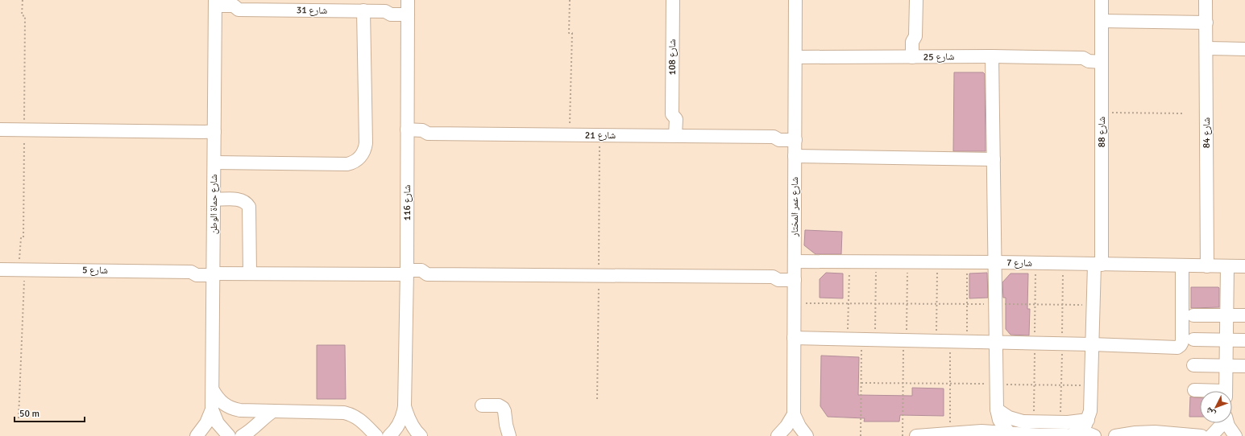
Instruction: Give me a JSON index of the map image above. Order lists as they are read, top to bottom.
{
  "streets": {
    "street": [
      "شارع 31",
      "شارع 108",
      "شارع 25",
      "شارع 88",
      "شارع 84",
      "شارع 21",
      "شارع 116",
      "شارع حماة الوطن",
      "شارع عمر المختار",
      "شارع 7",
      "شارع 5"
    ]
  },
  "crossings": [
    ["شارع 31", "شارع 116"],
    ["شارع 31", "شارع حماة الوطن"],
    ["شارع 108", "شارع 21"],
    ["شارع 25", "شارع 88"],
    ["شارع 25", "شارع عمر المختار"],
    ["شارع 88", "شارع 7"],
    ["شارع 84", "شارع 7"],
    ["شارع 21", "شارع 116"],
    ["شارع 21", "شارع عمر المختار"],
    ["شارع 116", "شارع 5"],
    ["شارع حماة الوطن", "شارع 5"],
    ["شارع عمر المختار", "شارع 7"],
    ["شارع 7", "شارع 5"]
  ],
  "scale_bar": "50 m",
  "north": "bottom left"
}
